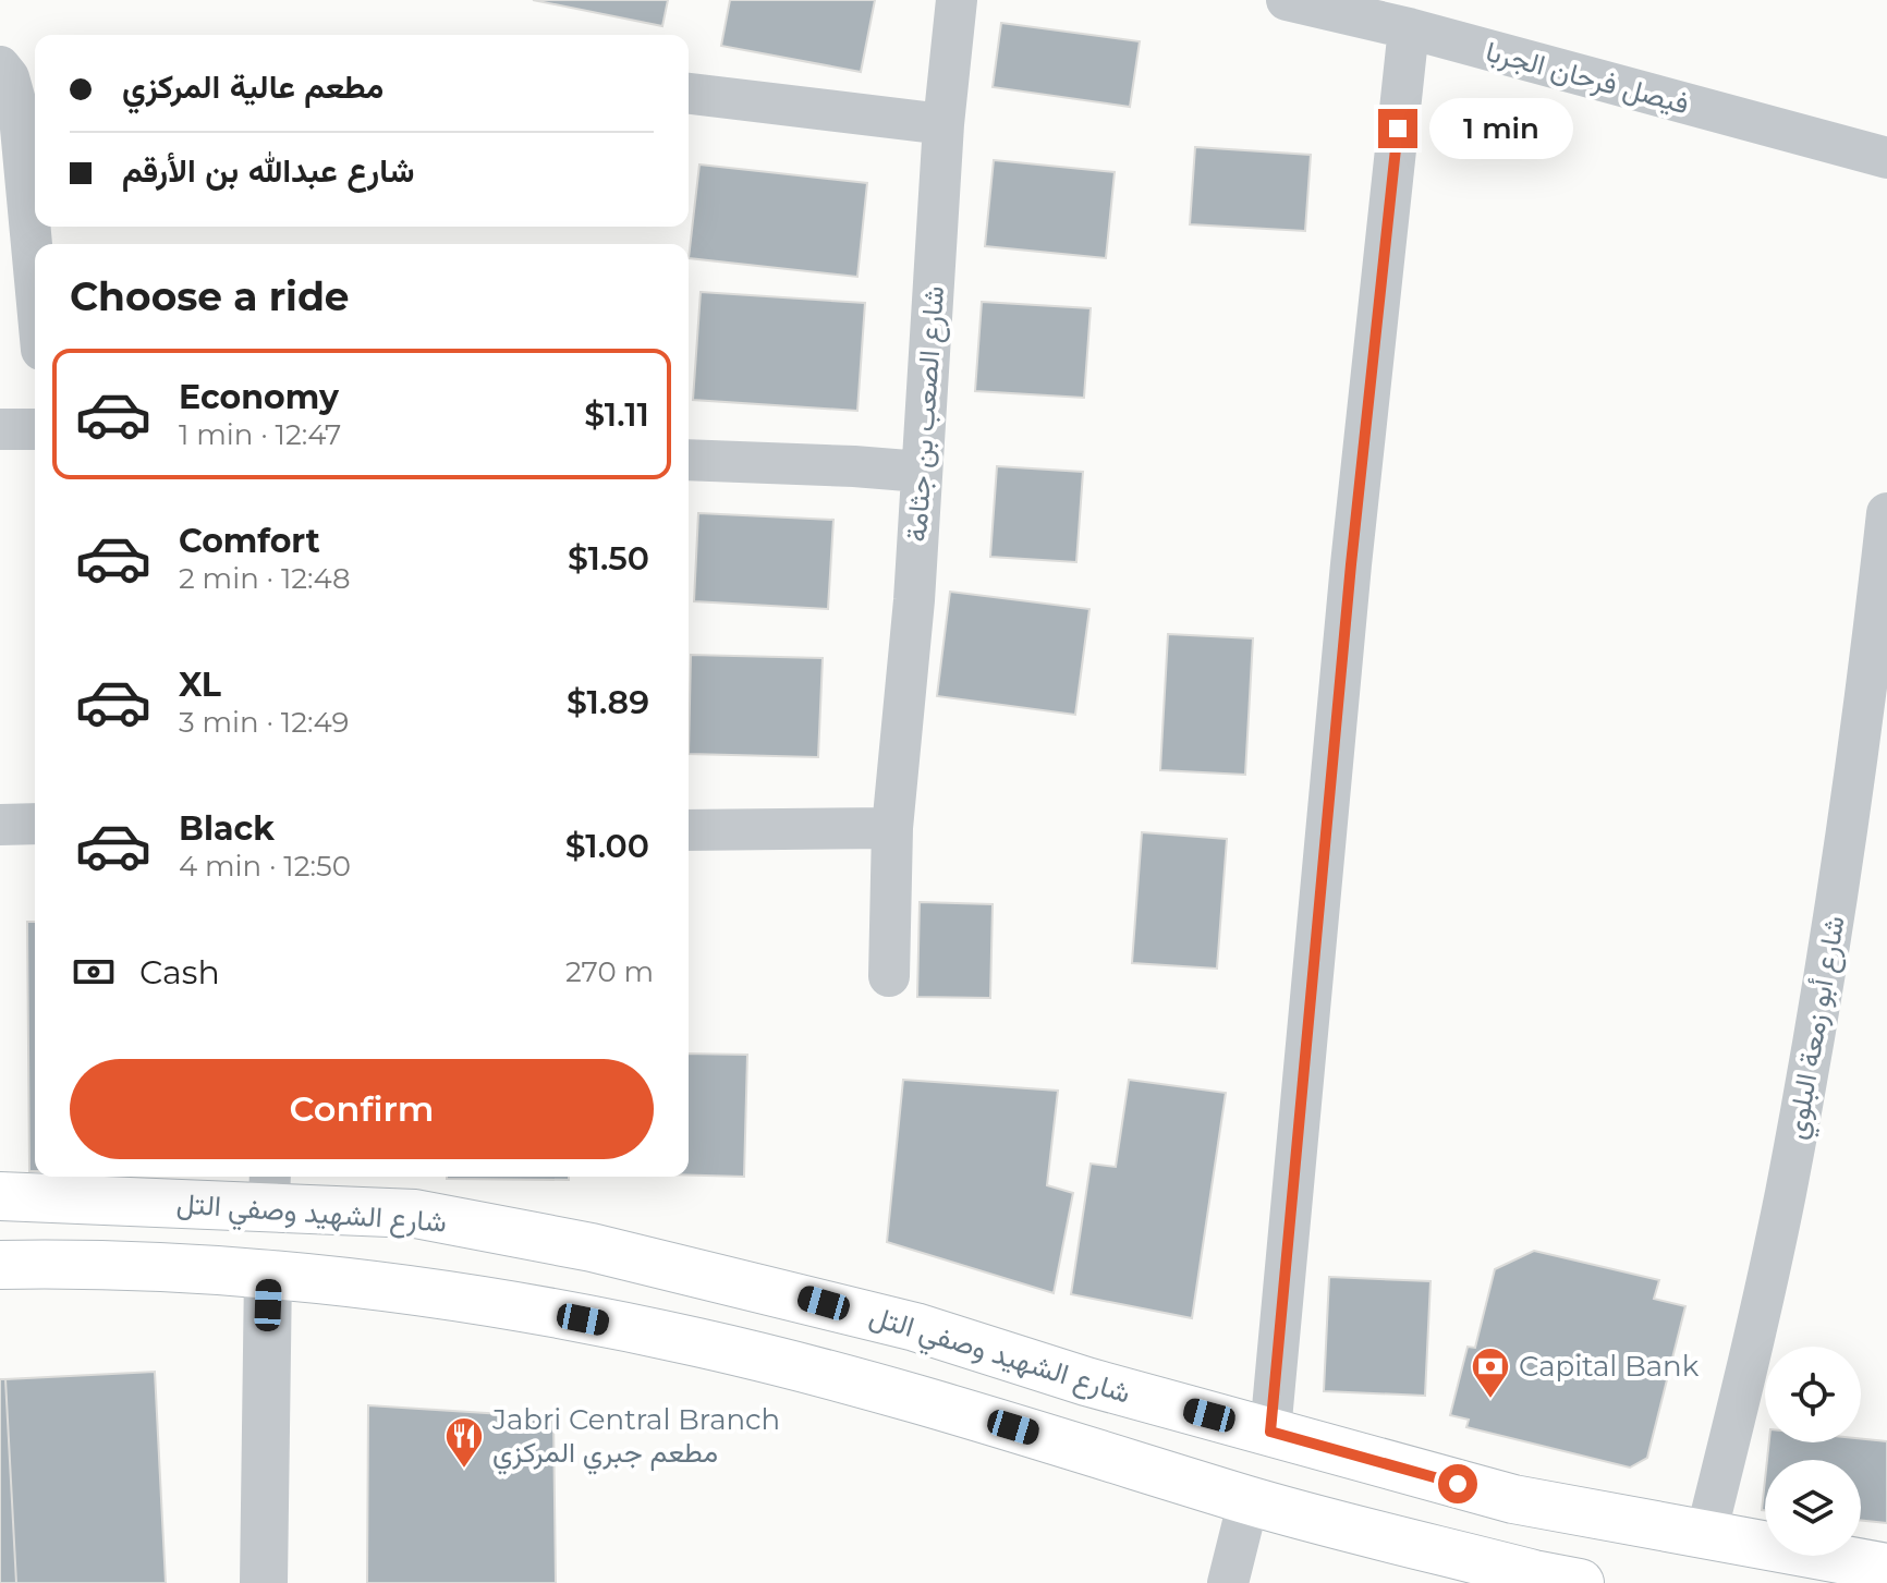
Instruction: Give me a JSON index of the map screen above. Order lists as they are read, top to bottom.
{
  "streets": {
    "main road": ["شارع الشهيد وصفي التل"],
    "street": ["فيصل فرحان الجربا", "شارع الصعب بن جثامة", "شارع أبو زمعة البلوي"]
  },
  "crossings": [
    ["شارع أبو زمعة البلوي", "شارع الشهيد وصفي التل"]
  ],
  "places": {
    "bank": ["Capital Bank"],
    "restaurant": ["Jabri Central Branch مطعم جبري المركزي"]
  },
  "page": {
    "banner": ["مطعم عالية المركزي", "شارع عبدالله بن الأرقم"],
    "bubble": "1 min",
    "heading": "Choose a ride",
    "list": [
      {
        "name": "Economy",
        "note": "1 min · 12:47",
        "value": "$1.11"
      },
      {
        "name": "Comfort",
        "note": "2 min · 12:48",
        "value": "$1.50"
      },
      {
        "name": "XL",
        "note": "3 min · 12:49",
        "value": "$1.89"
      },
      {
        "name": "Black",
        "note": "4 min · 12:50",
        "value": "$1.00"
      }
    ],
    "pay": ["Cash", "270 m"],
    "buttons": "Confirm"
  }
}
